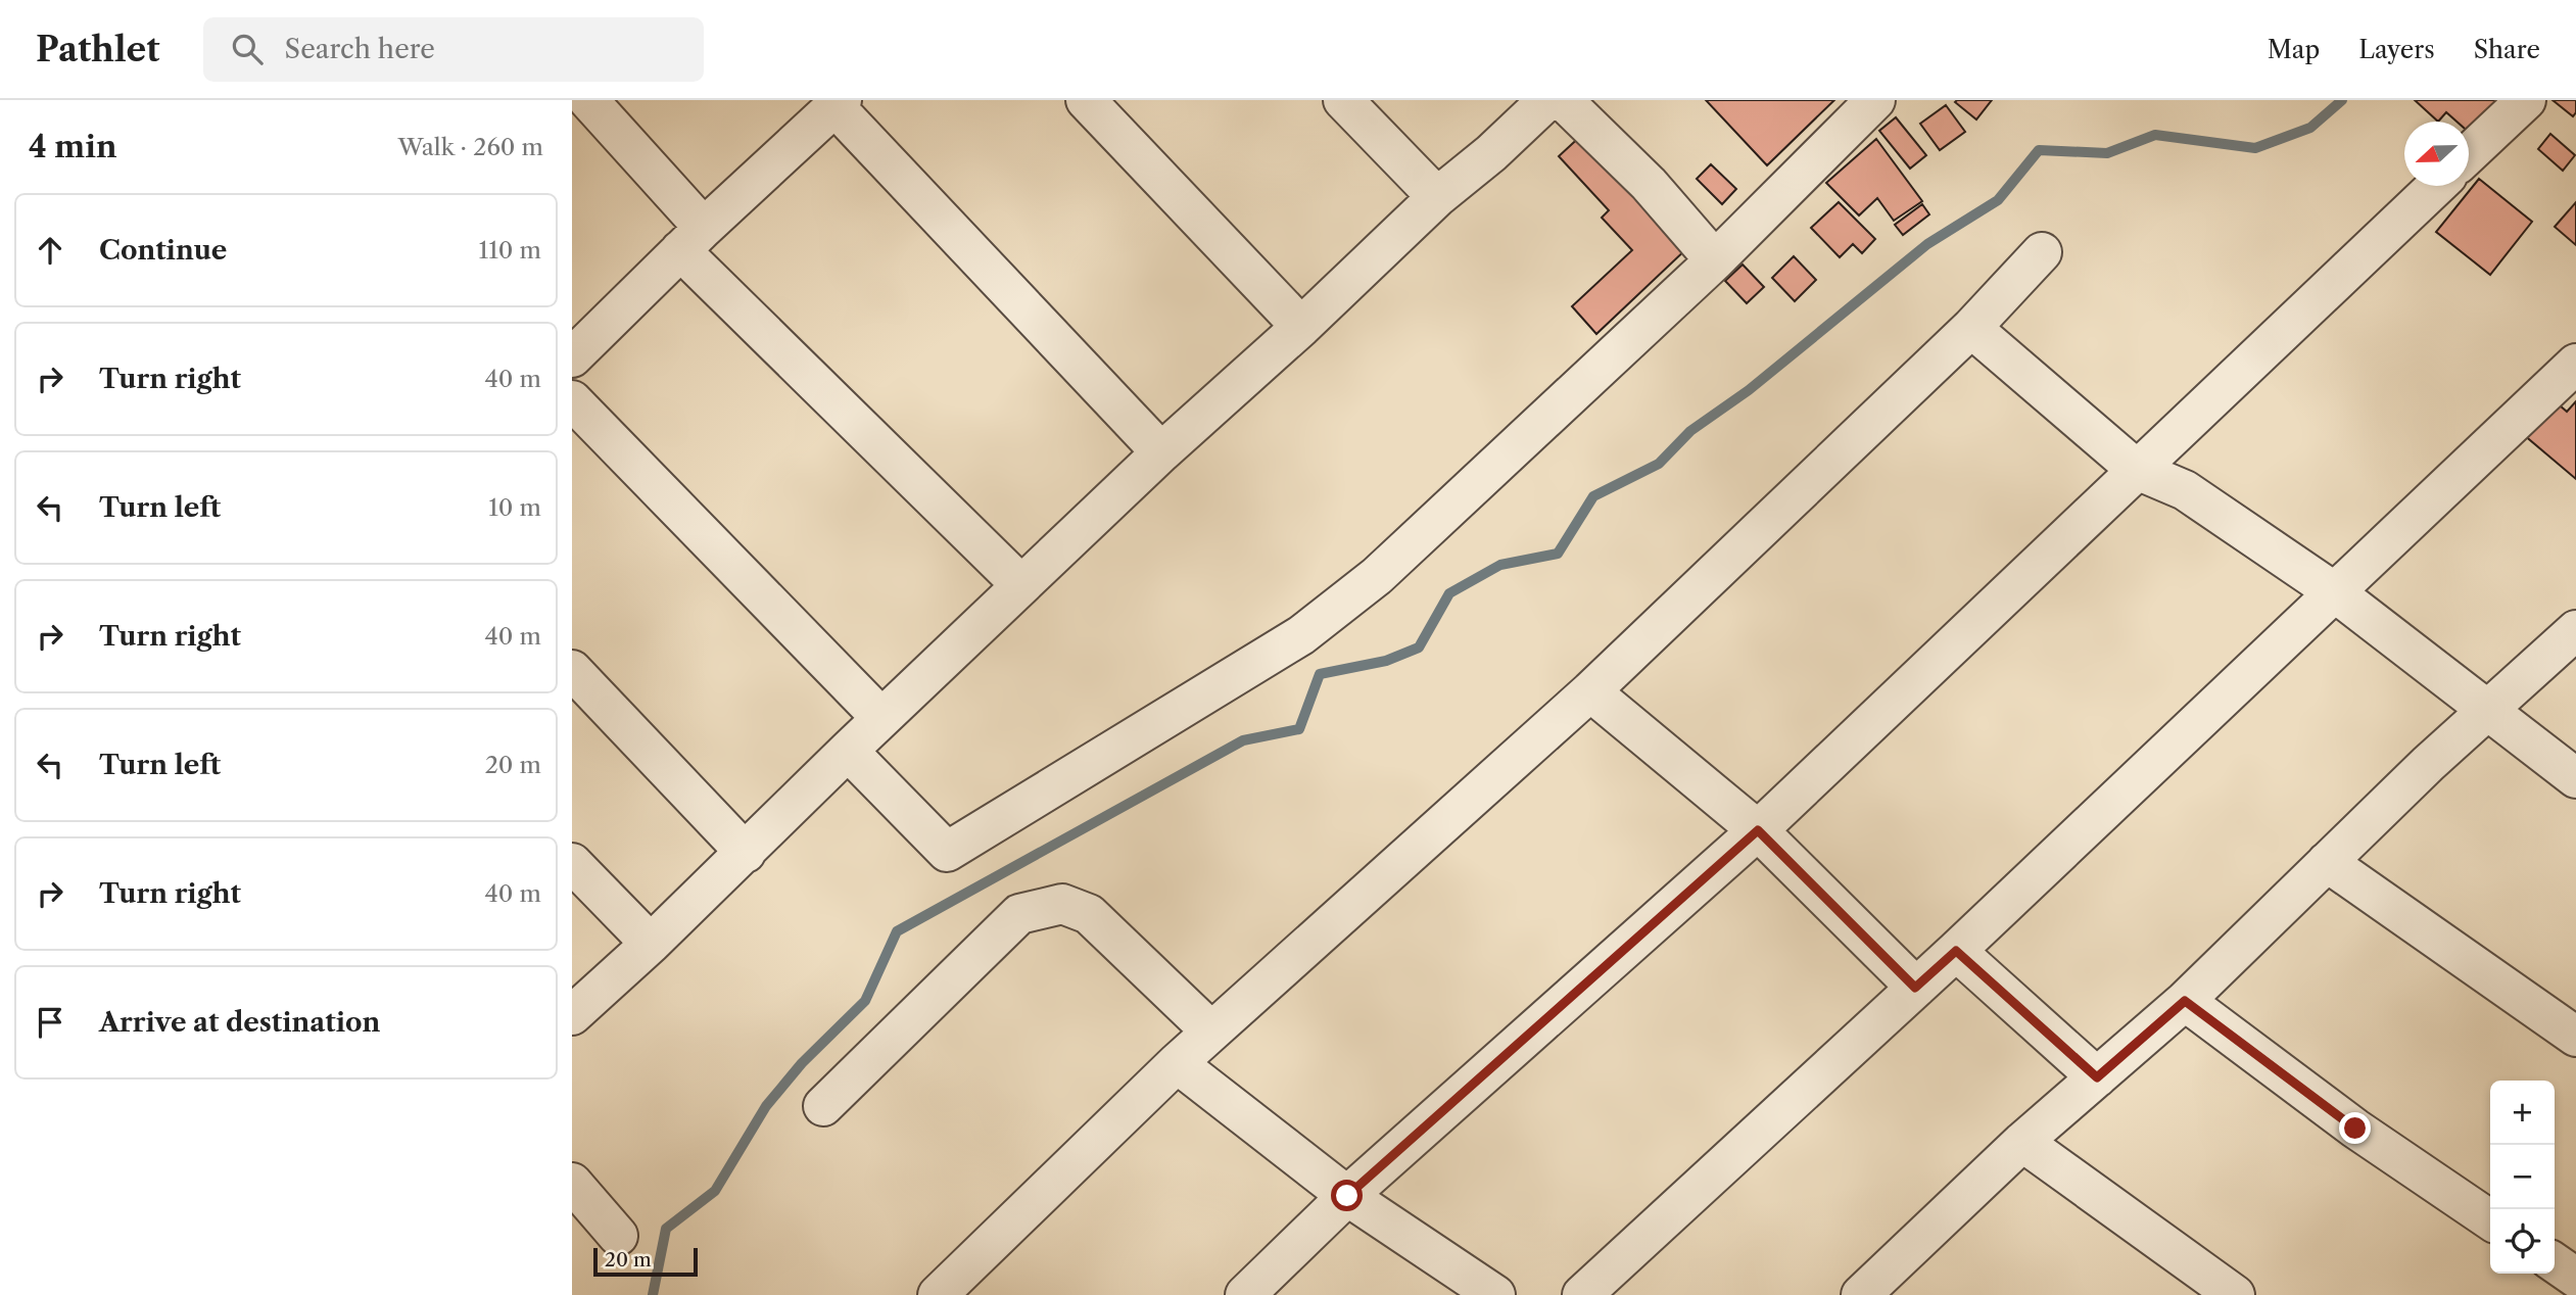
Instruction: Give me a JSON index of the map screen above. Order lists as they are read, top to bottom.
{
  "scale_bar": "20 m",
  "north": "left",
  "page": {
    "header": "Pathlet",
    "search": "Search here",
    "nav": ["Map", "Layers", "Share"],
    "heading": ["4 min", "Walk · 260 m"],
    "list": [
      ["Continue", "110 m"],
      ["Turn right", "40 m"],
      ["Turn left", "10 m"],
      ["Turn right", "40 m"],
      ["Turn left", "20 m"],
      ["Turn right", "40 m"],
      "Arrive at destination"
    ],
    "map_buttons": ["+", "−"],
    "scale": "20 m"
  }
}
